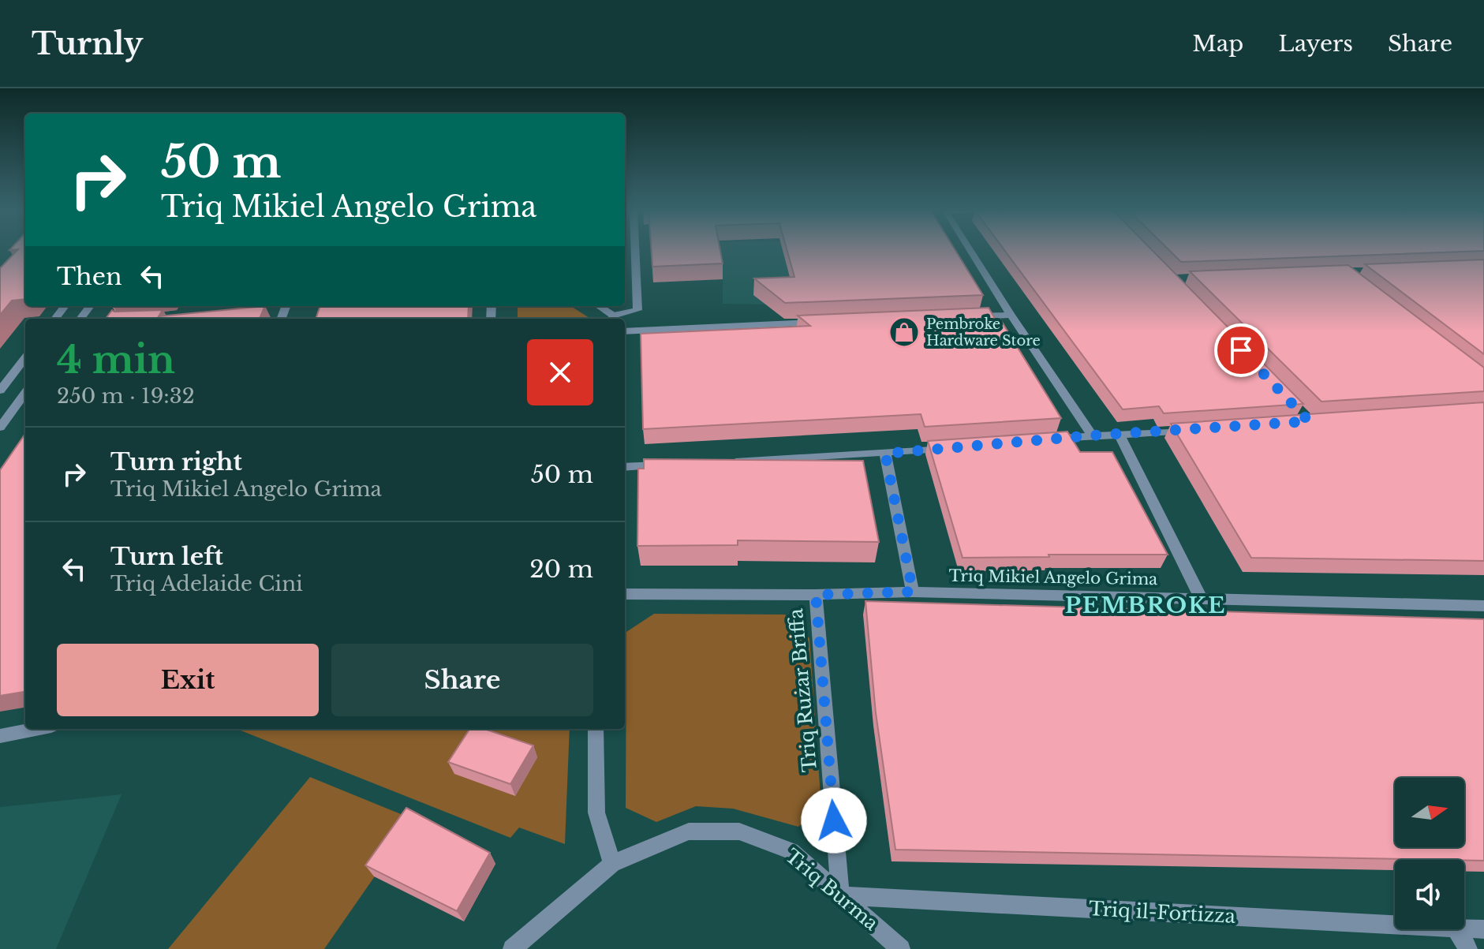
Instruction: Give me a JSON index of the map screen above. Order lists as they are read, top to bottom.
{
  "streets": {
    "street": [
      "Triq Mikiel Angelo Grima",
      "Triq Rużar Briffa",
      "Triq Burma",
      "Triq il-Fortizza"
    ]
  },
  "crossings": [
    ["Triq Mikiel Angelo Grima", "Triq Rużar Briffa"],
    ["Triq Rużar Briffa", "Triq Burma"],
    ["Triq Rużar Briffa", "Triq il-Fortizza"],
    ["Triq Burma", "Triq il-Fortizza"]
  ],
  "districts": ["PEMBROKE"],
  "places": {
    "shop": ["Pembroke Hardware Store"]
  },
  "north": "right",
  "page": {
    "header": "Turnly",
    "nav": ["Map", "Layers", "Share"],
    "turn": ["50 m", "Triq Mikiel Angelo Grima"],
    "then": "Then",
    "heading": ["4 min", "250 m · 19:32"],
    "list": [
      {
        "name": "Turn right",
        "note": "Triq Mikiel Angelo Grima",
        "value": "50 m"
      },
      {
        "name": "Turn left",
        "note": "Triq Adelaide Cini",
        "value": "20 m"
      }
    ],
    "buttons": ["Exit", "Share"]
  }
}
